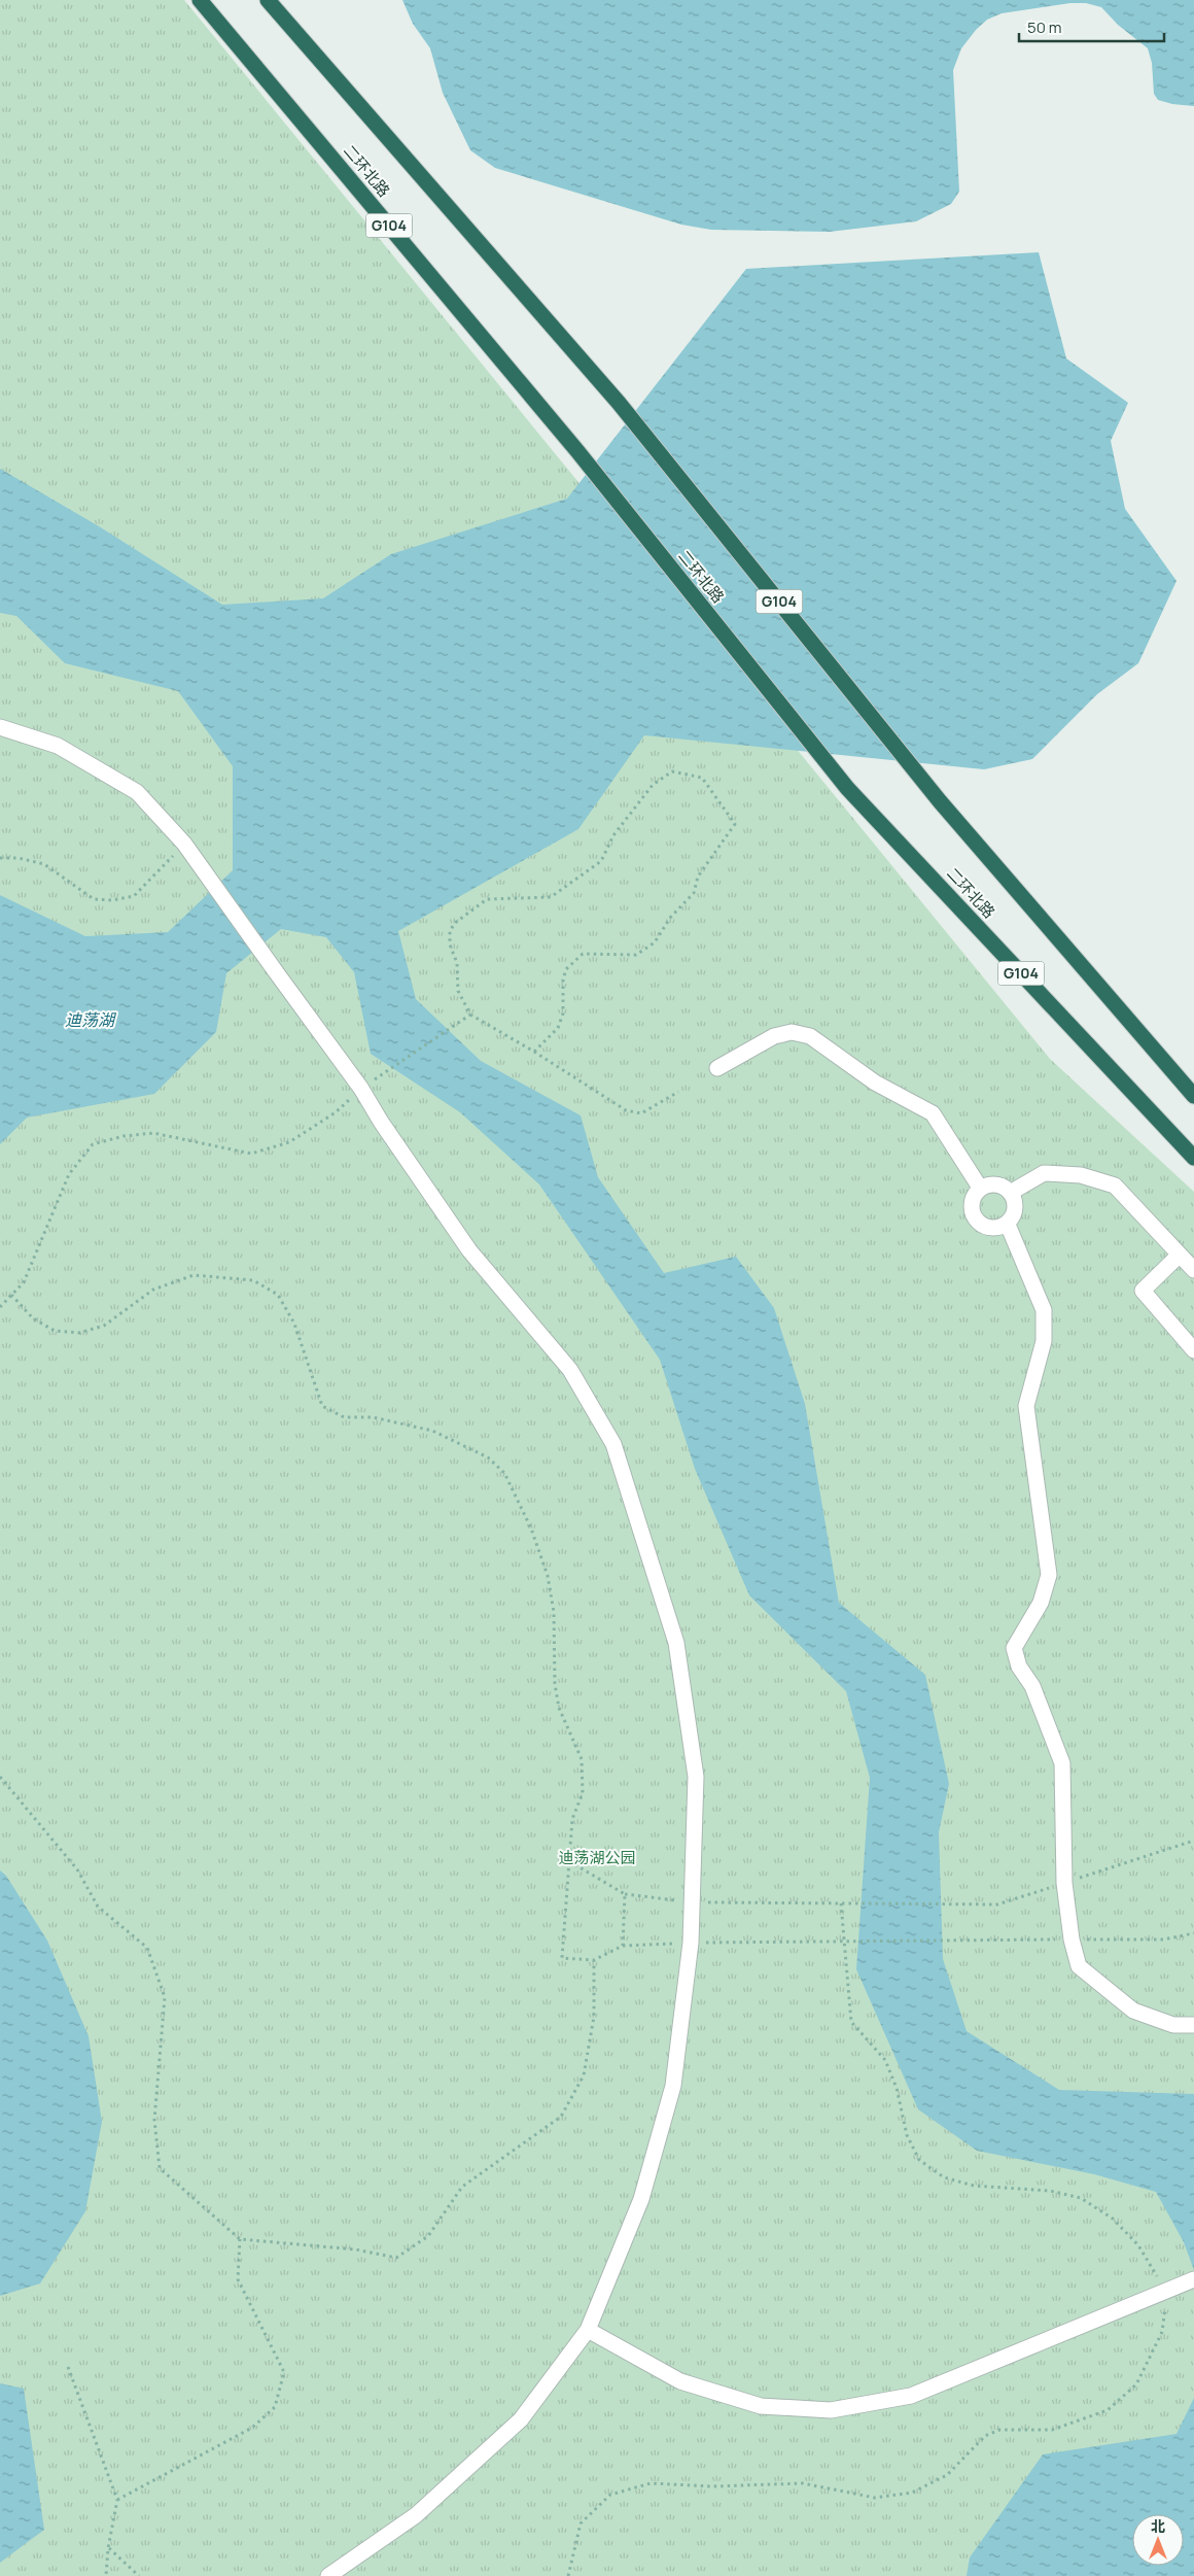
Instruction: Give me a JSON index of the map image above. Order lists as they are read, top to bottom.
{
  "streets": {
    "highway": ["二环北路", "G104"]
  },
  "water": ["迪荡湖"],
  "parks": ["迪荡湖公园"],
  "scale_bar": "50 m",
  "north": "top"
}
